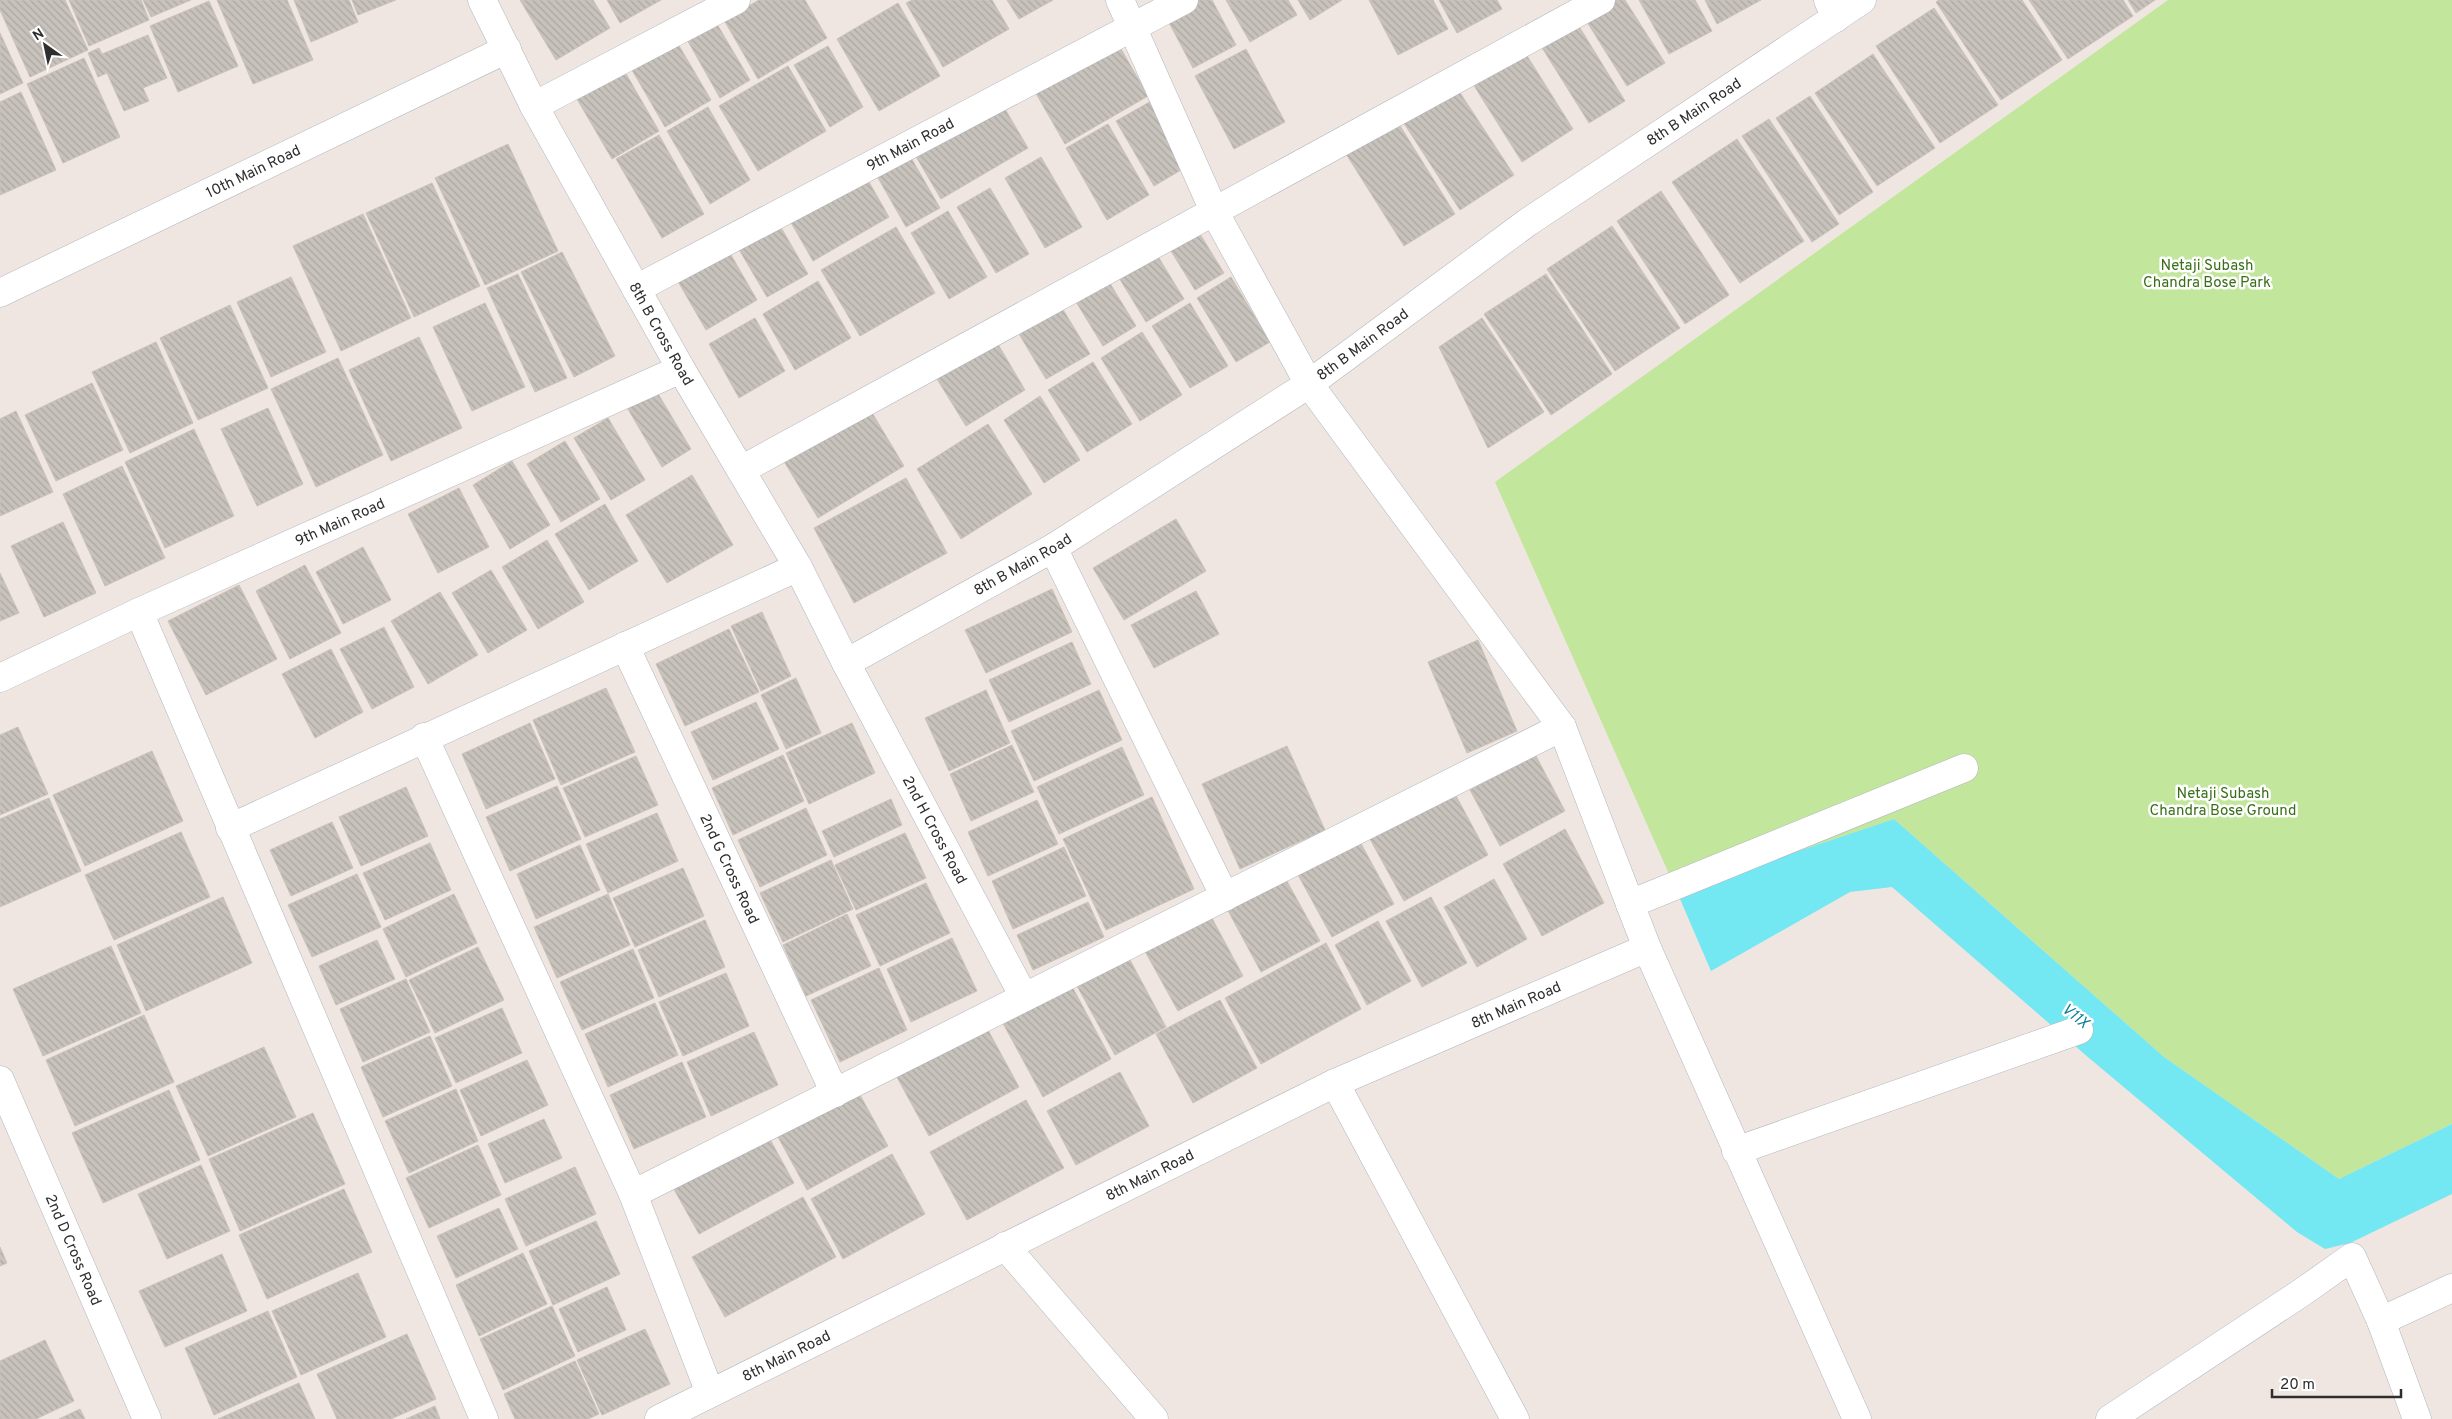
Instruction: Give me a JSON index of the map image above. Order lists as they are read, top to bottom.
{
  "streets": {
    "street": [
      "8th B Main Road",
      "9th Main Road",
      "10th Main Road",
      "8th B Cross Road",
      "2nd H Cross Road",
      "2nd G Cross Road",
      "8th Main Road",
      "2nd D Cross Road"
    ]
  },
  "crossings": [
    ["8th B Main Road", "8th B Cross Road"],
    ["8th B Main Road", "2nd H Cross Road"],
    ["9th Main Road", "8th B Cross Road"],
    ["10th Main Road", "8th B Cross Road"],
    ["8th B Cross Road", "2nd H Cross Road"]
  ],
  "water": ["V11X"],
  "parks": ["Netaji Subash Chandra Bose Park", "Netaji Subash Chandra Bose Ground"],
  "scale_bar": "20 m",
  "north": "top left"
}
